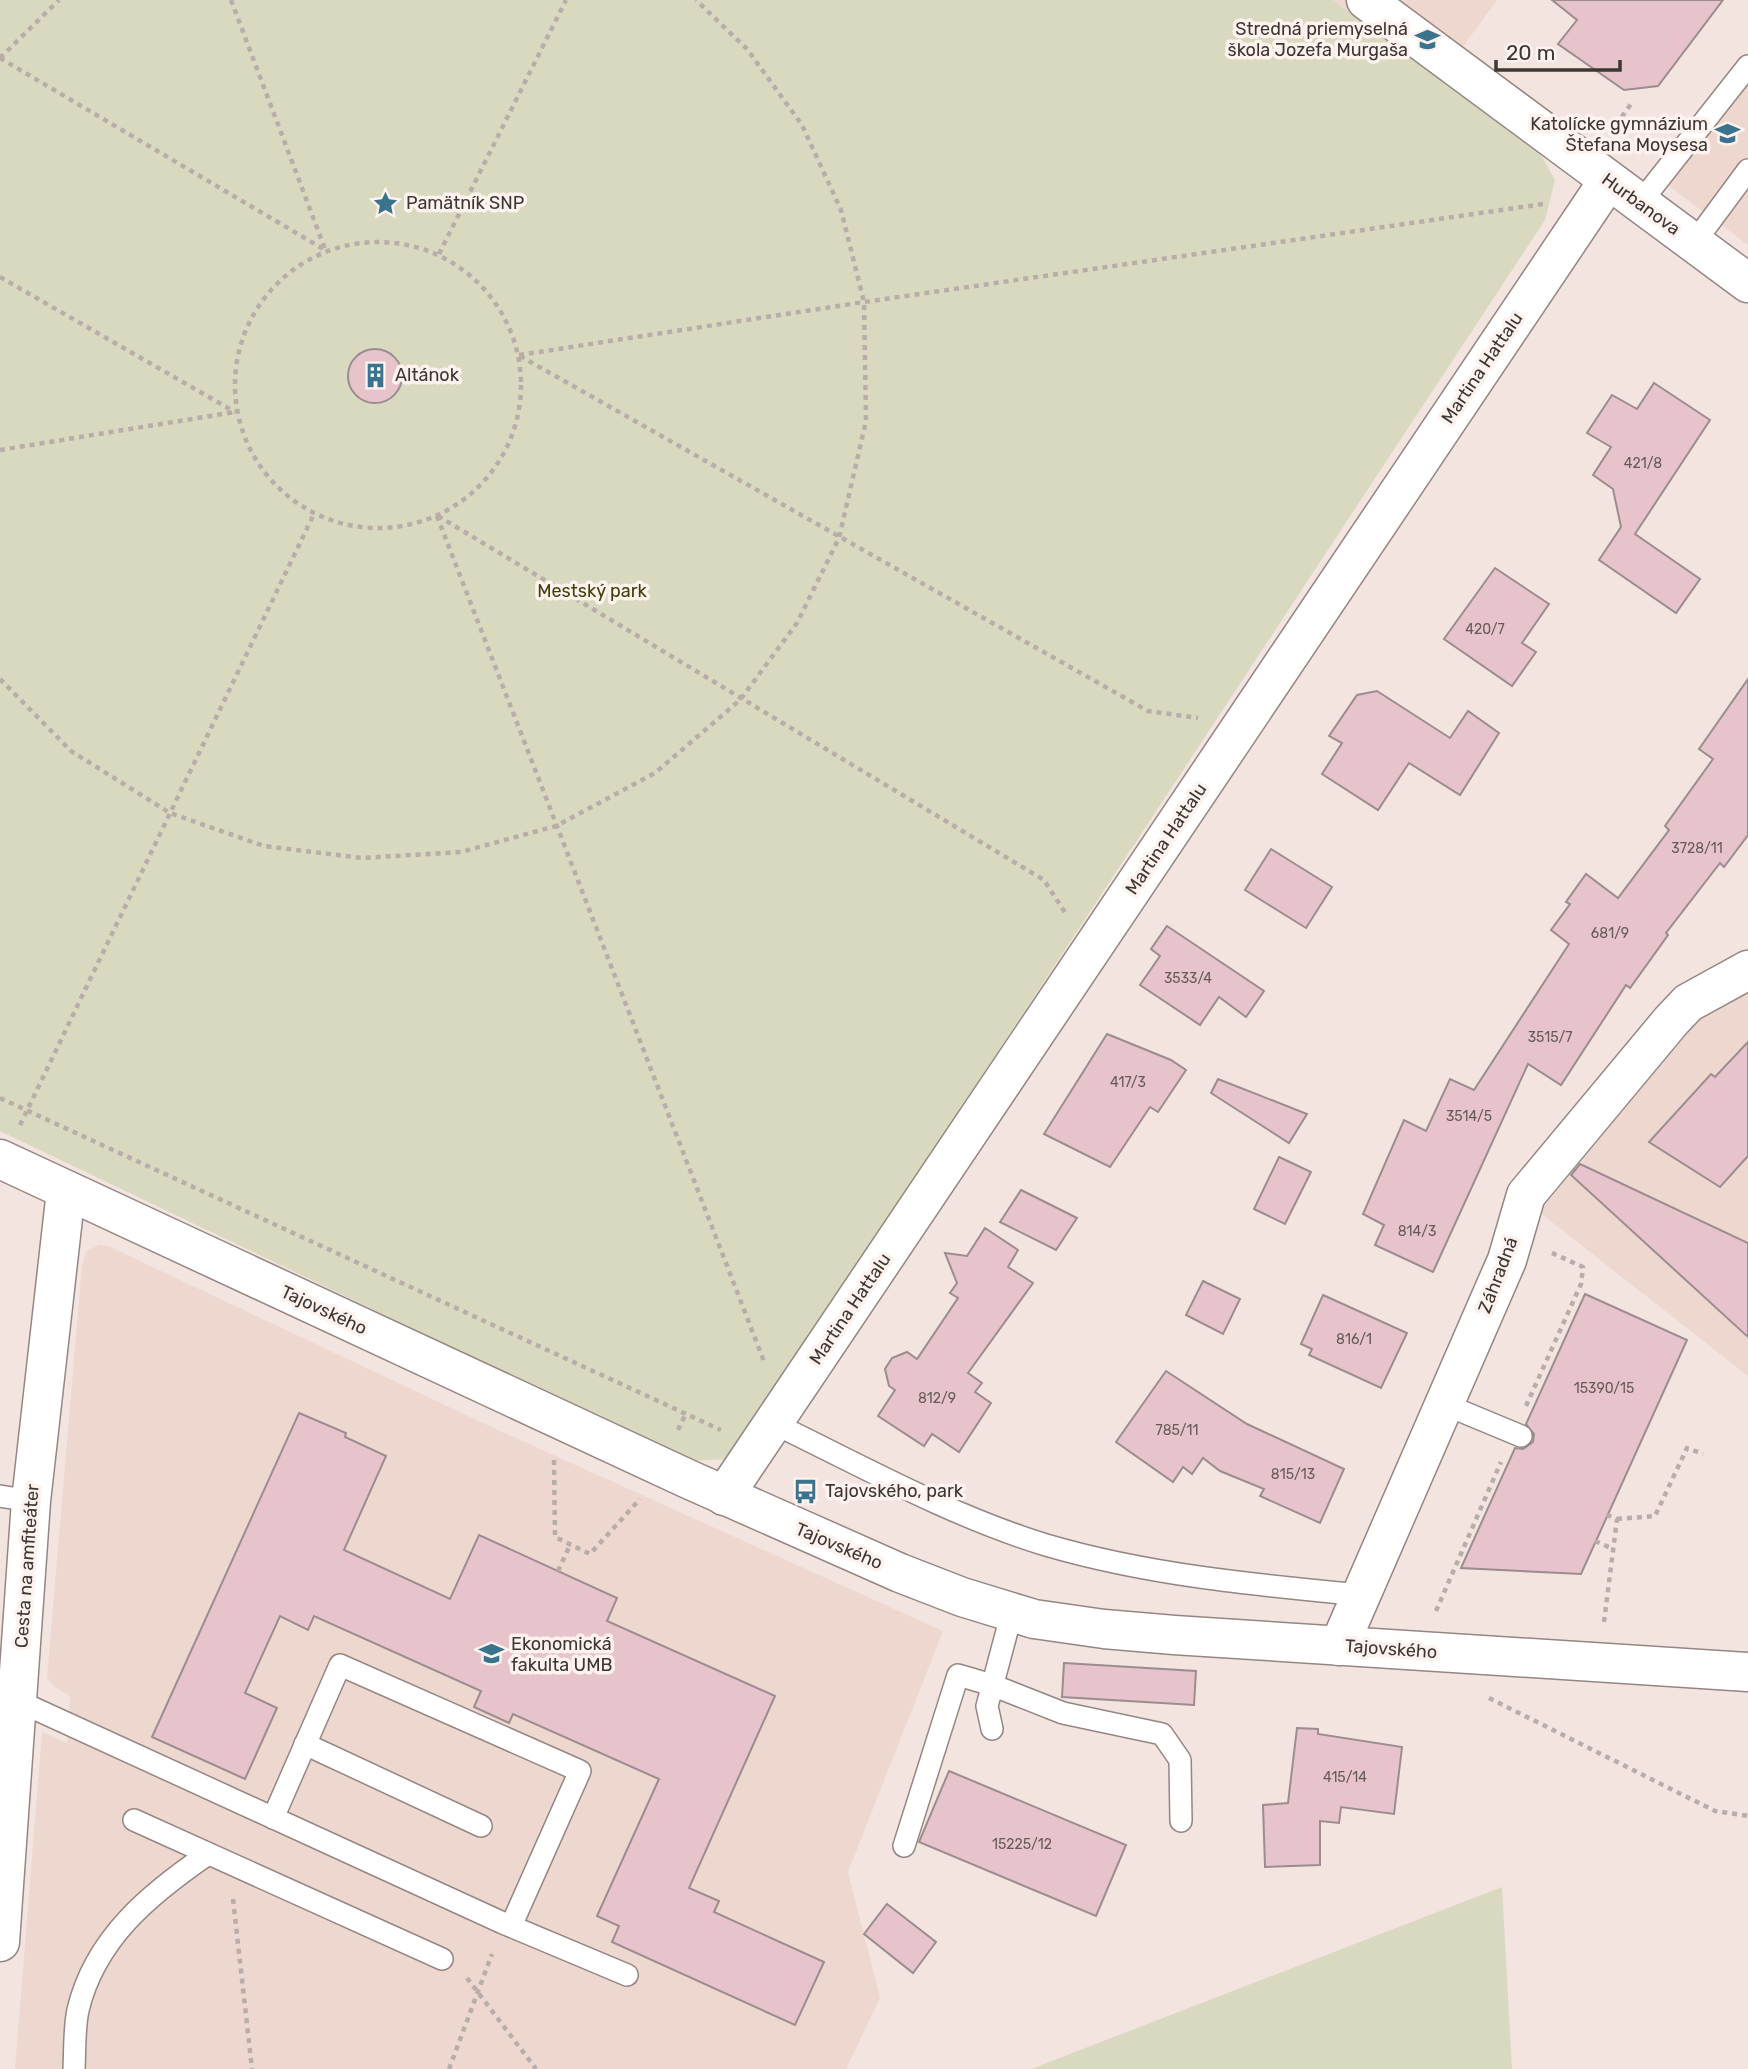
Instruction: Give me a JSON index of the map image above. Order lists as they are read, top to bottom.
{
  "streets": {
    "street": [
      "Hurbanova",
      "Martina Hattalu",
      "Záhradná",
      "Tajovského",
      "Cesta na amfiteáter"
    ]
  },
  "crossings": [
    ["Hurbanova", "Martina Hattalu"],
    ["Martina Hattalu", "Tajovského"],
    ["Záhradná", "Tajovského"],
    ["Tajovského", "Cesta na amfiteáter"]
  ],
  "parks": ["Mestský park"],
  "places": {
    "school or university": ["Stredná priemyselná škola Jozefa Murgaša", "Katolícke gymnázium Štefana Moysesa", "Ekonomická fakulta UMB"],
    "place": ["Pamätník SNP"],
    "building": ["Altánok"],
    "bus stop": ["Tajovského, park"]
  },
  "house_numbers": [
    "421/8",
    "420/7",
    "3728/11",
    "681/9",
    "3533/4",
    "3515/7",
    "417/3",
    "3514/5",
    "814/3",
    "816/1",
    "15390/15",
    "812/9",
    "785/11",
    "815/13",
    "415/14",
    "15225/12"
  ],
  "scale_bar": "20 m"
}
